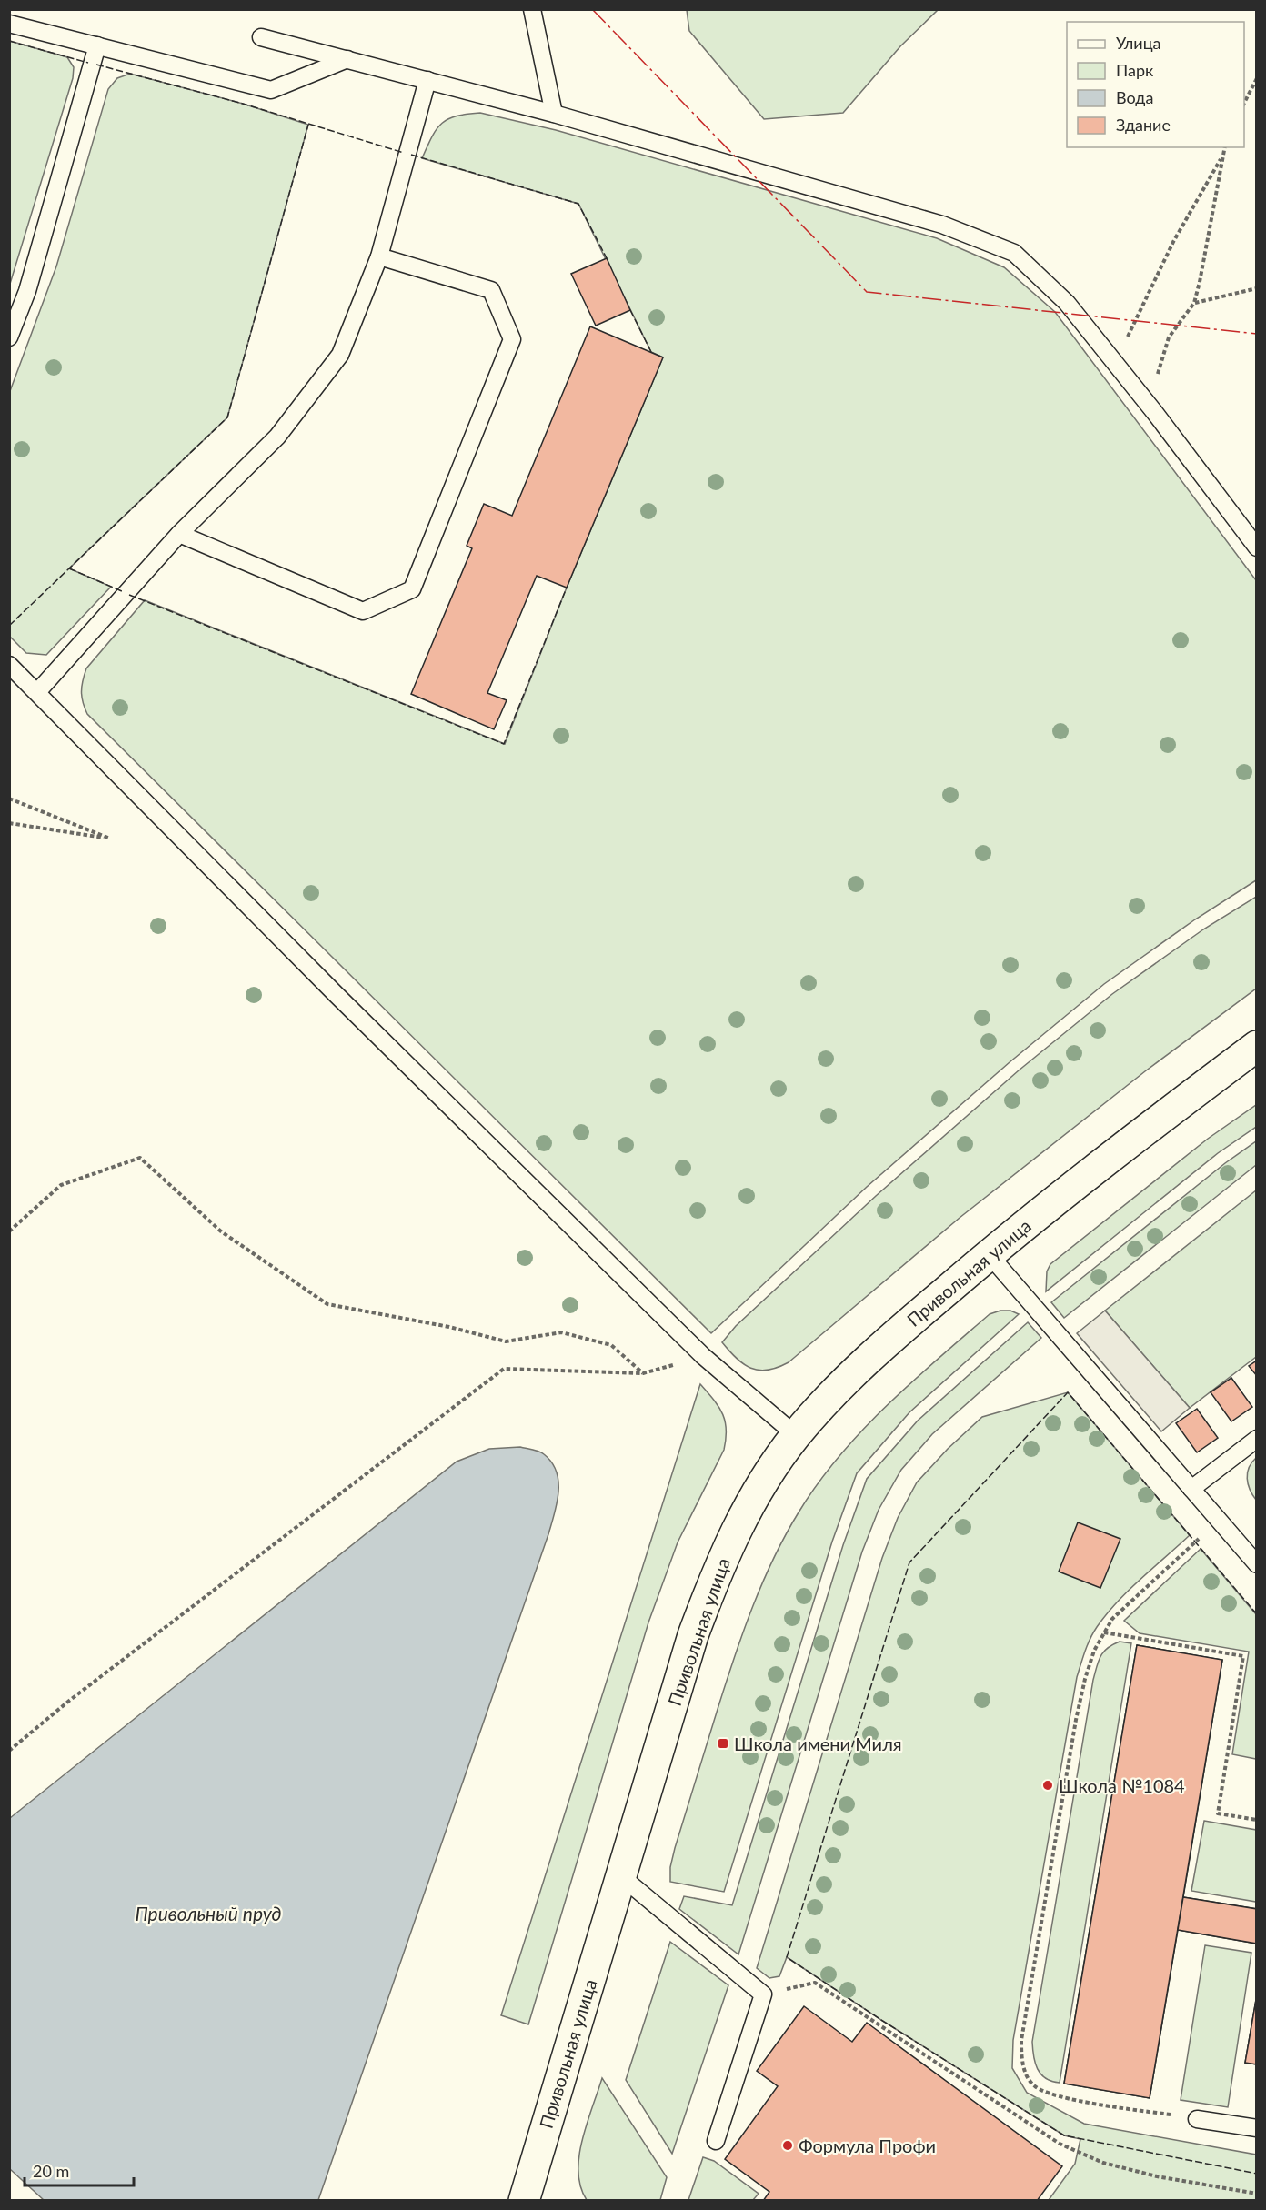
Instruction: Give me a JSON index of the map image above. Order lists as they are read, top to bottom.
{
  "streets": {
    "main road": ["Привольная улица"]
  },
  "water": ["Привольный пруд"],
  "places": {
    "transit": ["Школа имени Миля"],
    "other": ["Школа №1084", "Формула Профи"]
  },
  "legend": [
    "Улица",
    "Парк",
    "Вода",
    "Здание"
  ],
  "scale_bar": "20 m"
}
